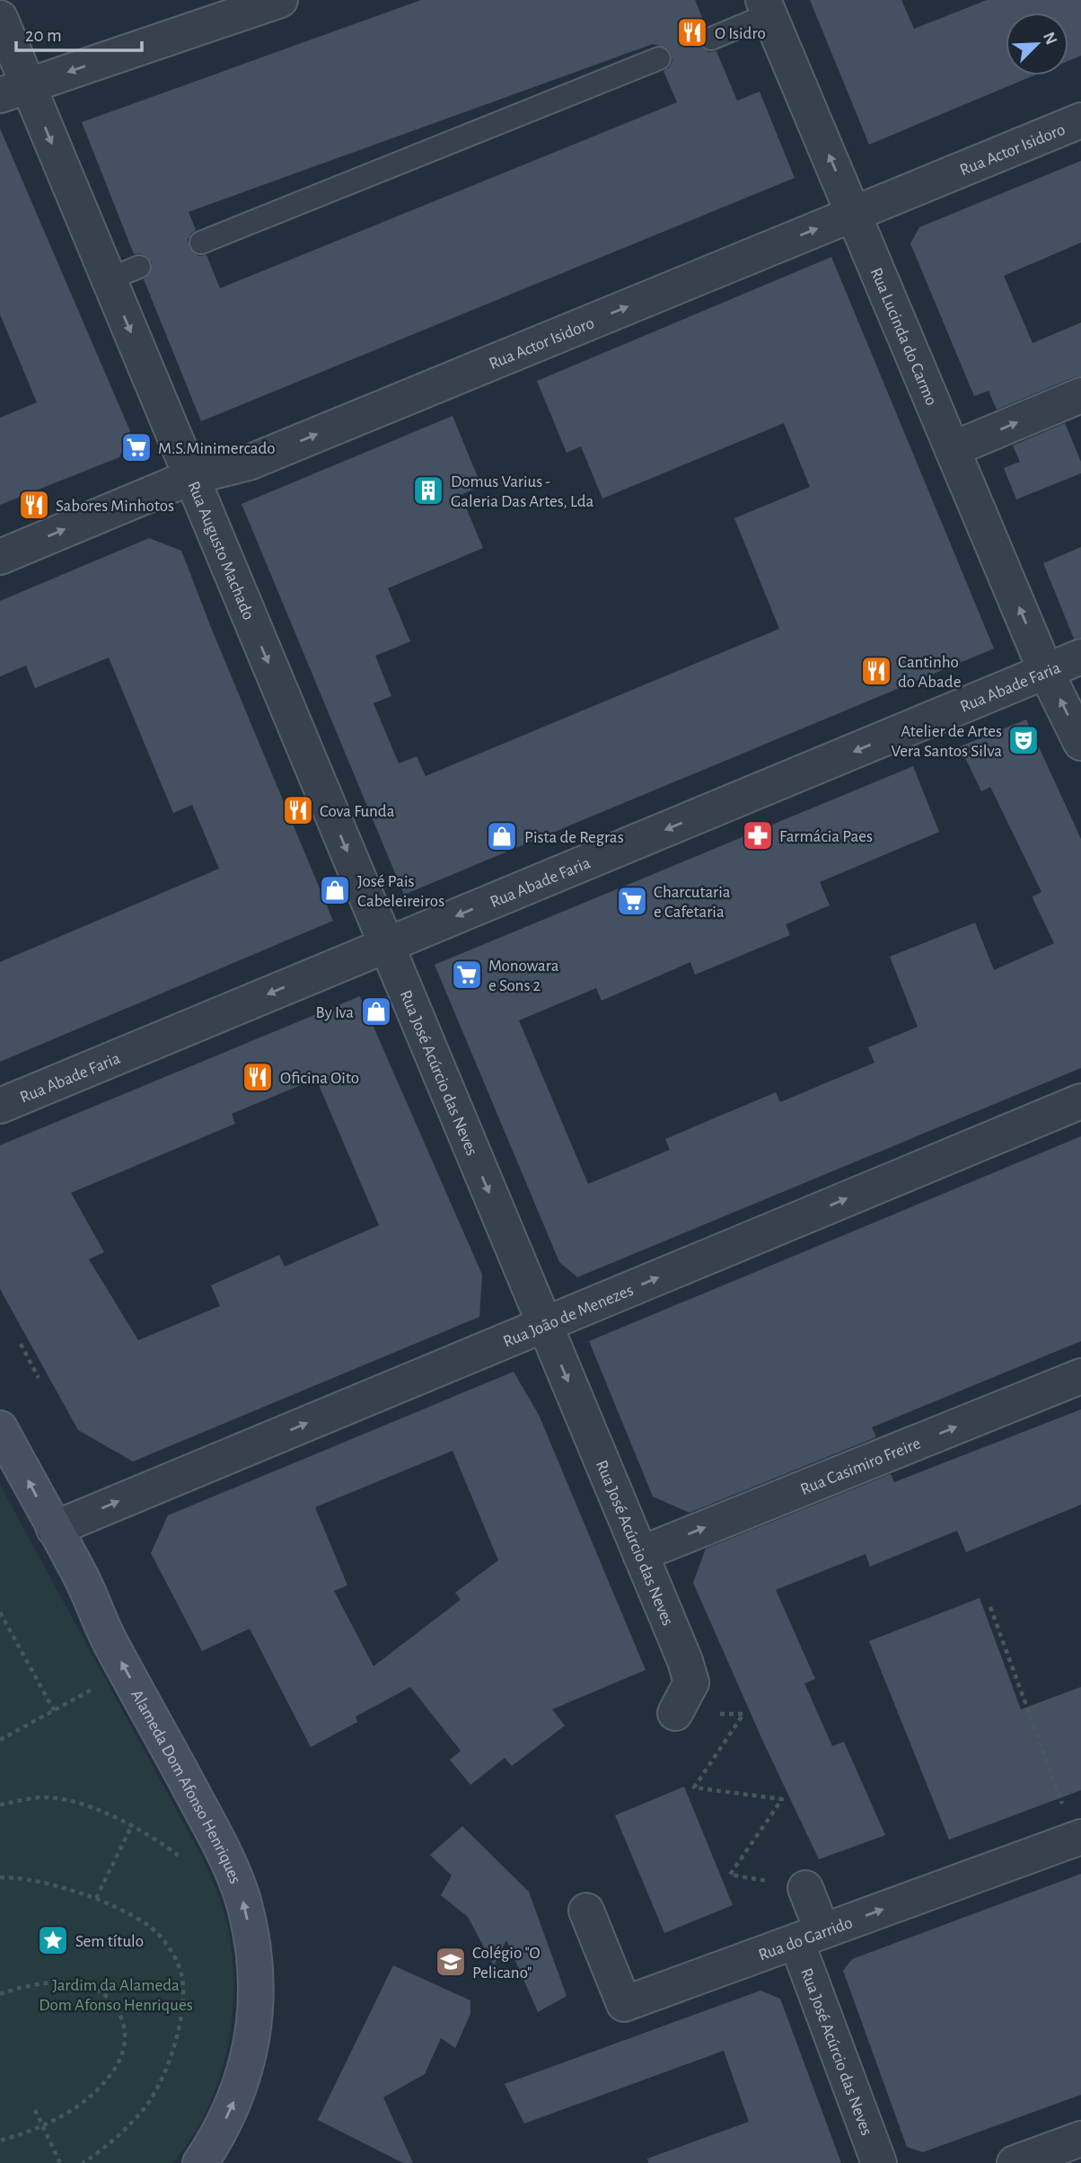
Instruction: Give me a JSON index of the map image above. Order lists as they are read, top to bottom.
{
  "streets": {
    "main road": ["Alameda Dom Afonso Henriques"],
    "street": [
      "Rua Actor Isidoro",
      "Rua Lucinda do Carmo",
      "Rua Augusto Machado",
      "Rua Abade Faria",
      "Rua José Acúrcio das Neves",
      "Rua João de Menezes",
      "Rua Casimiro Freire",
      "Rua do Garrido"
    ]
  },
  "crossings": [
    ["Rua Actor Isidoro", "Rua Lucinda do Carmo"],
    ["Rua Actor Isidoro", "Rua Augusto Machado"],
    ["Rua Lucinda do Carmo", "Rua Abade Faria"],
    ["Rua Augusto Machado", "Rua Abade Faria"],
    ["Rua Augusto Machado", "Rua José Acúrcio das Neves"],
    ["Rua Abade Faria", "Rua José Acúrcio das Neves"],
    ["Rua José Acúrcio das Neves", "Rua João de Menezes"],
    ["Rua José Acúrcio das Neves", "Rua Casimiro Freire"],
    ["Rua José Acúrcio das Neves", "Rua do Garrido"],
    ["Rua João de Menezes", "Alameda Dom Afonso Henriques"]
  ],
  "one_way": [
    "Rua Actor Isidoro",
    "Rua Lucinda do Carmo",
    "Rua Augusto Machado",
    "Rua Abade Faria",
    "Rua José Acúrcio das Neves",
    "Rua João de Menezes",
    "Rua Casimiro Freire",
    "Alameda Dom Afonso Henriques",
    "Rua do Garrido"
  ],
  "parks": ["Jardim da Alameda Dom Afonso Henriques"],
  "places": {
    "restaurant": [
      "O Isidro",
      "Sabores Minhotos",
      "Cantinho do Abade",
      "Cova Funda",
      "Oficina Oito"
    ],
    "supermarket": ["M.S.Minimercado", "Charcutaria e Cafetaria", "Monowara e Sons 2"],
    "building": ["Domus Varius - Galeria Das Artes, Lda"],
    "theatre": ["Atelier de Artes Vera Santos Silva"],
    "pharmacy": ["Farmácia Paes"],
    "shop": ["Pista de Regras", "José Pais Cabeleireiros", "By Iva"],
    "place": ["Sem título"],
    "school or university": ["Colégio \"O Pelicano\""]
  },
  "scale_bar": "20 m",
  "north": "top right"
}
